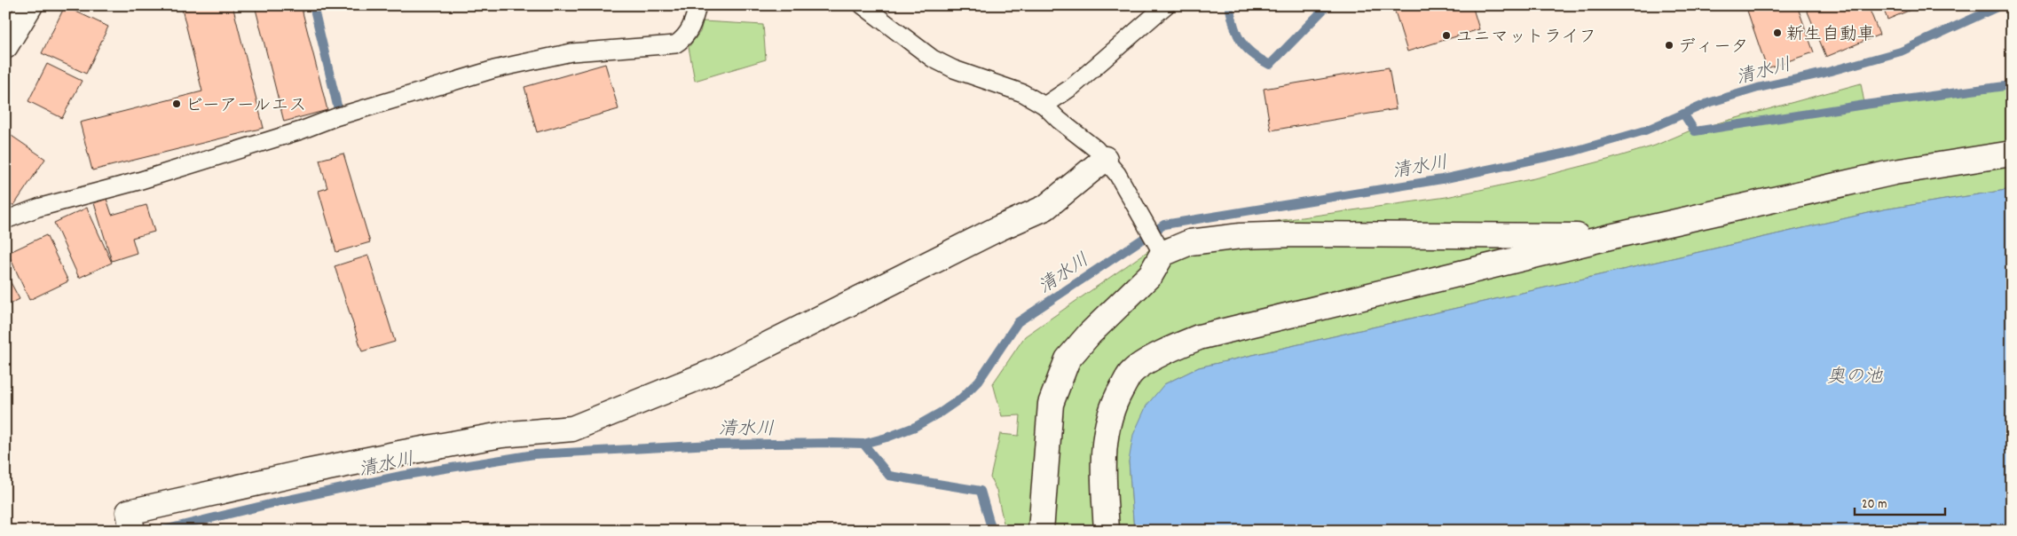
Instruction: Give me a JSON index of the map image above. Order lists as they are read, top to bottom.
{
  "water": ["清水川", "奥の池"],
  "places": [
    "新生自動車",
    "ユニマットライフ",
    "ディータ",
    "ビーアールエス"
  ],
  "scale_bar": "20 m"
}
